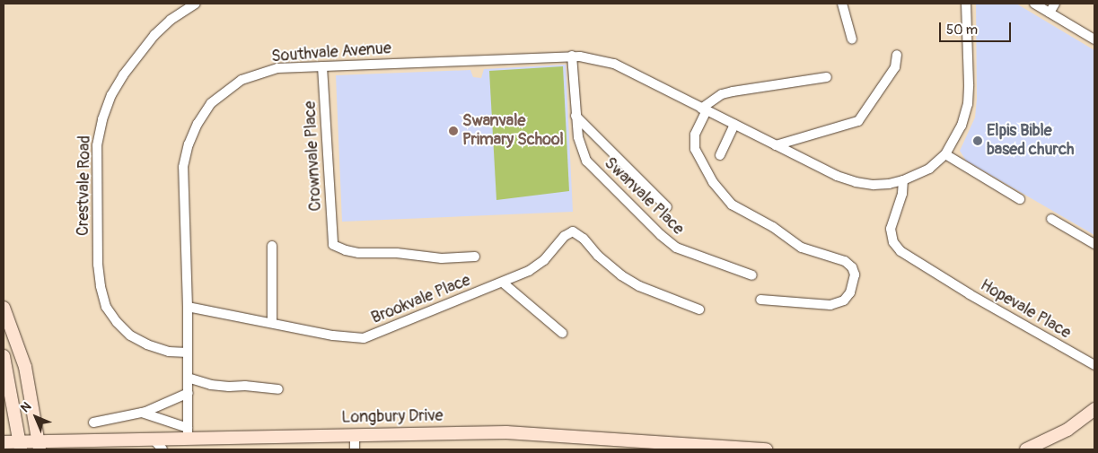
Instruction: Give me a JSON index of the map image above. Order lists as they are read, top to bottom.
{
  "streets": {
    "street": [
      "Southvale Avenue",
      "Crownvale Place",
      "Crestvale Road",
      "Swanvale Place",
      "Brookvale Place",
      "Hopevale Place",
      "Longbury Drive"
    ]
  },
  "crossings": [
    ["Southvale Avenue", "Crownvale Place"],
    ["Southvale Avenue", "Crestvale Road"],
    ["Southvale Avenue", "Swanvale Place"],
    ["Southvale Avenue", "Brookvale Place"],
    ["Southvale Avenue", "Hopevale Place"],
    ["Southvale Avenue", "Longbury Drive"]
  ],
  "places": ["Swanvale Primary School", "Elpis Bible based church"],
  "scale_bar": "50 m",
  "north": "top left"
}
